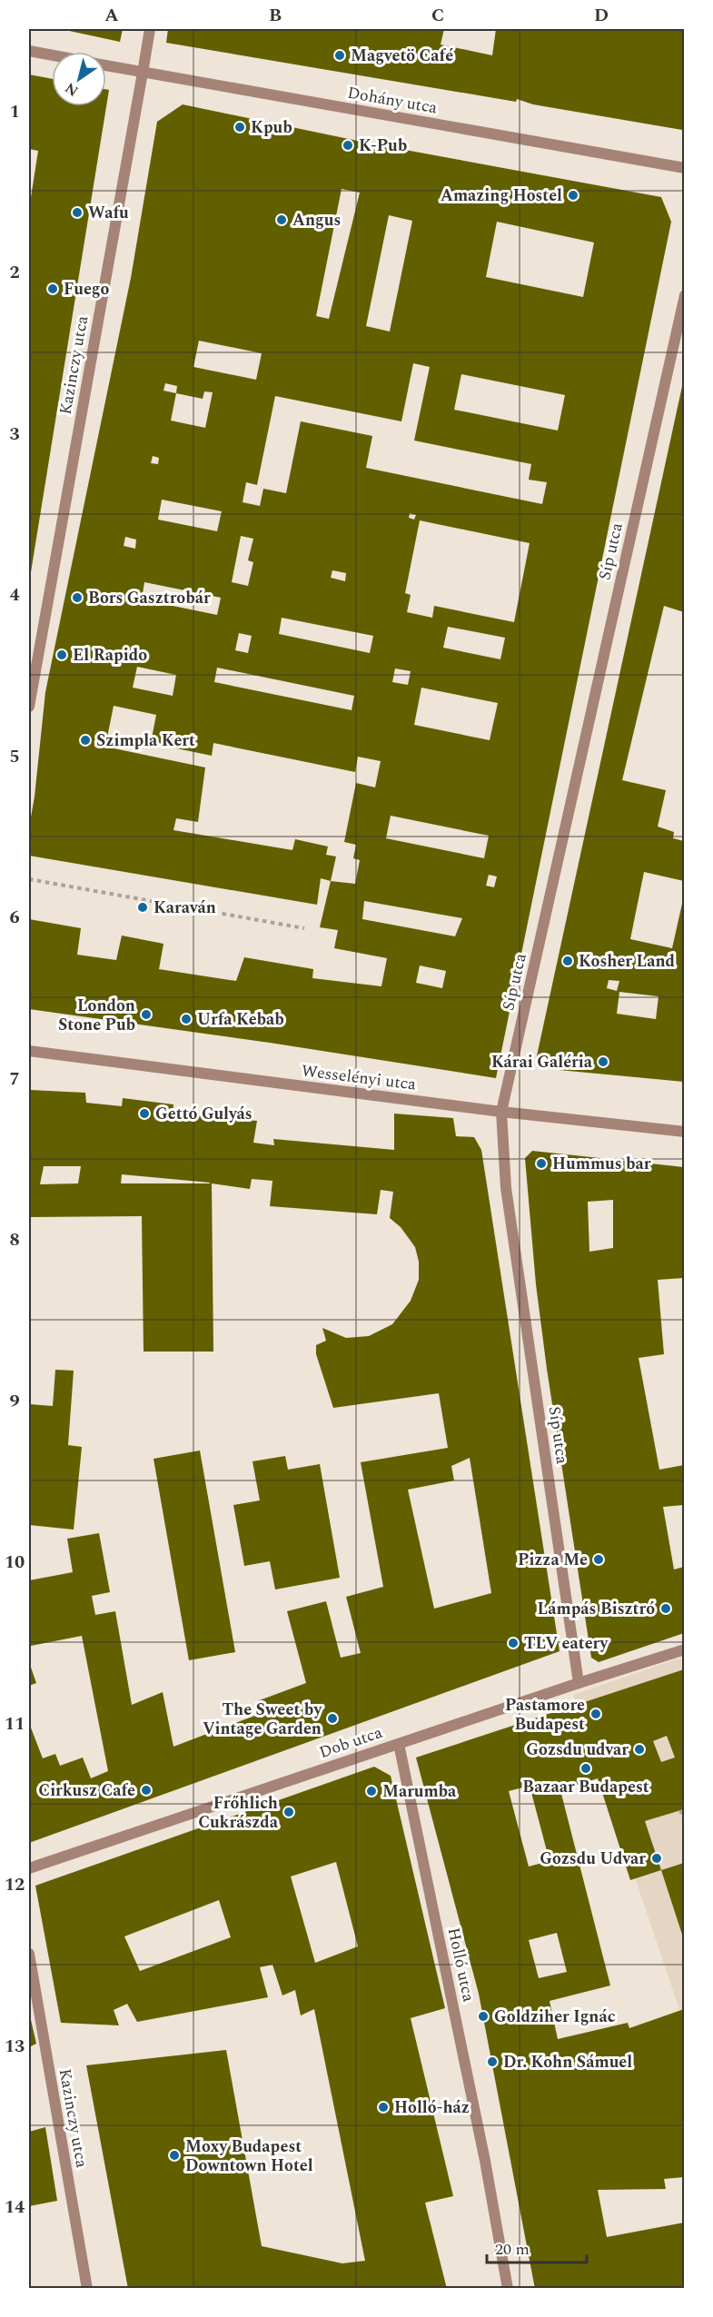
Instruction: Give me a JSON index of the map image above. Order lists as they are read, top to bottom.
{
  "streets": {
    "street": [
      "Dohány utca",
      "Kazinczy utca",
      "Síp utca",
      "Wesselényi utca",
      "Dob utca",
      "Holló utca"
    ]
  },
  "crossings": [
    ["Dohány utca", "Kazinczy utca"],
    ["Síp utca", "Wesselényi utca"],
    ["Síp utca", "Dob utca"],
    ["Dob utca", "Holló utca"]
  ],
  "places": [
    "Magvetö Café",
    "Kpub",
    "K-Pub",
    "Amazing Hostel",
    "Wafu",
    "Angus",
    "Fuego",
    "Bors Gasztrobár",
    "El Rapido",
    "Szimpla Kert",
    "Karaván",
    "Kosher Land",
    "London Stone Pub",
    "Urfa Kebab",
    "Kárai Galéria",
    "Gettó Gulyás",
    "Hummus bar",
    "Pizza Me",
    "Lámpás Bisztró",
    "TLV eatery",
    "Pastamore Budapest",
    "The Sweet by Vintage Garden",
    "Gozsdu udvar",
    "Bazaar Budapest",
    "Cirkusz Cafe",
    "Marumba",
    "Frőhlich Cukrászda",
    "Gozsdu Udvar",
    "Goldziher Ignác",
    "Dr. Kohn Sámuel",
    "Holló-ház",
    "Moxy Budapest Downtown Hotel"
  ],
  "scale_bar": "20 m",
  "north": "bottom left",
  "grid": {
    "columns": [
      "A",
      "B",
      "C",
      "D"
    ],
    "rows": [
      "1",
      "2",
      "3",
      "4",
      "5",
      "6",
      "7",
      "8",
      "9",
      "10",
      "11",
      "12",
      "13",
      "14"
    ]
  }
}
